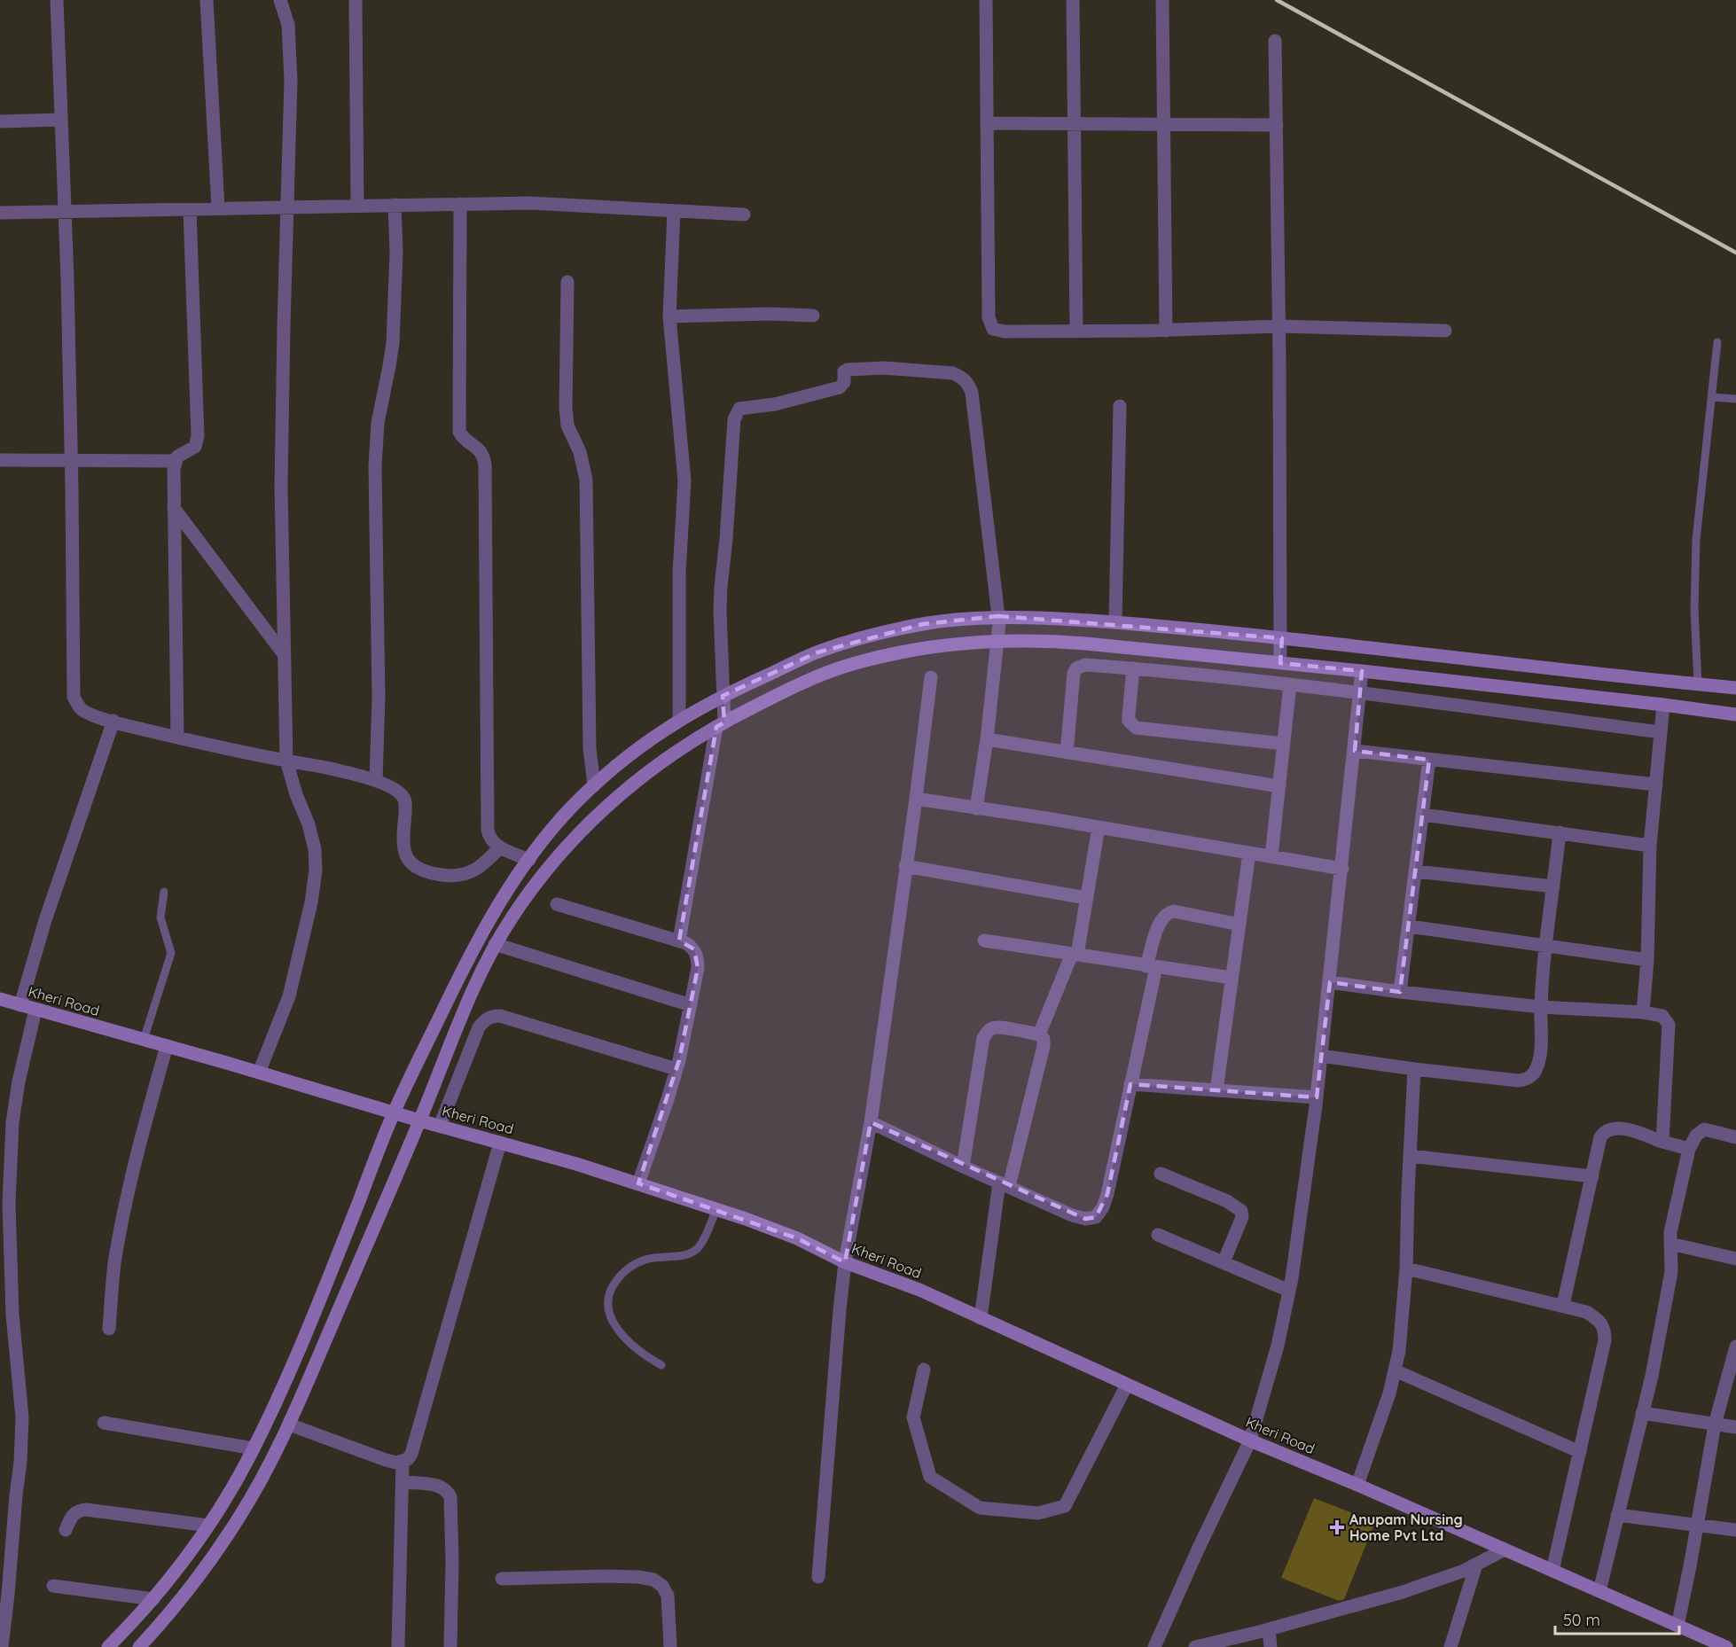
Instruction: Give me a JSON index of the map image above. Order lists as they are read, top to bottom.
{
  "streets": {
    "street": ["Kheri Road"]
  },
  "places": {
    "health": ["Anupam Nursing Home Pvt Ltd"]
  },
  "scale_bar": "50 m"
}
